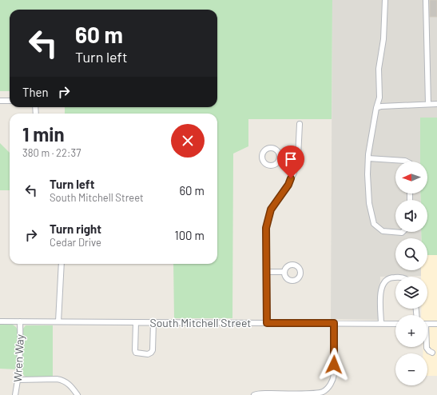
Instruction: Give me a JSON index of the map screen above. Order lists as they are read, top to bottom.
{
  "streets": {
    "street": ["South Mitchell Street", "Wren Way"]
  },
  "crossings": [
    ["South Mitchell Street", "Wren Way"]
  ],
  "north": "left",
  "page": {
    "turn": ["60 m", "Turn left"],
    "then": "Then",
    "heading": ["1 min", "380 m · 22:37"],
    "map_buttons": ["+", "−"],
    "list": [
      {
        "name": "Turn left",
        "note": "South Mitchell Street",
        "value": "60 m"
      },
      {
        "name": "Turn right",
        "note": "Cedar Drive",
        "value": "100 m"
      }
    ]
  }
}
